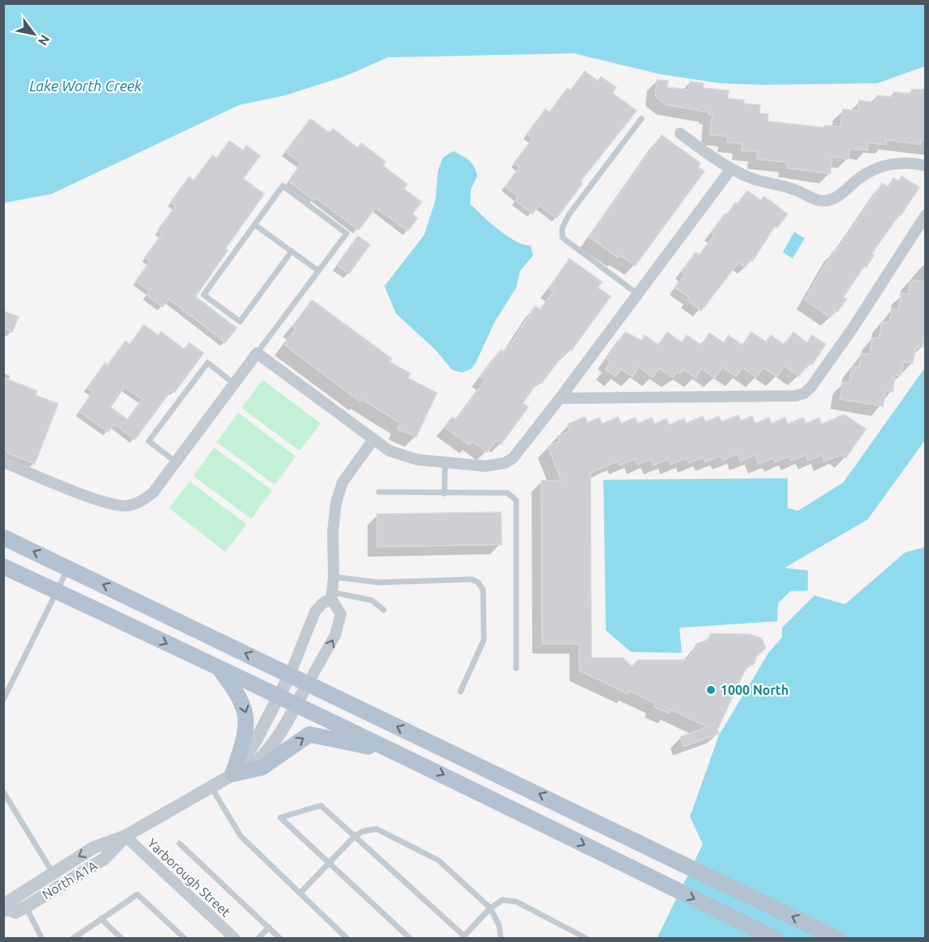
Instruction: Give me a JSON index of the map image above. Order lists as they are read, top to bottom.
{
  "streets": {
    "street": ["Yarborough Street", "North A1A"]
  },
  "crossings": [
    ["Yarborough Street", "North A1A"]
  ],
  "water": ["Lake Worth Creek"],
  "places": ["1000 North"],
  "north": "bottom right"
}
